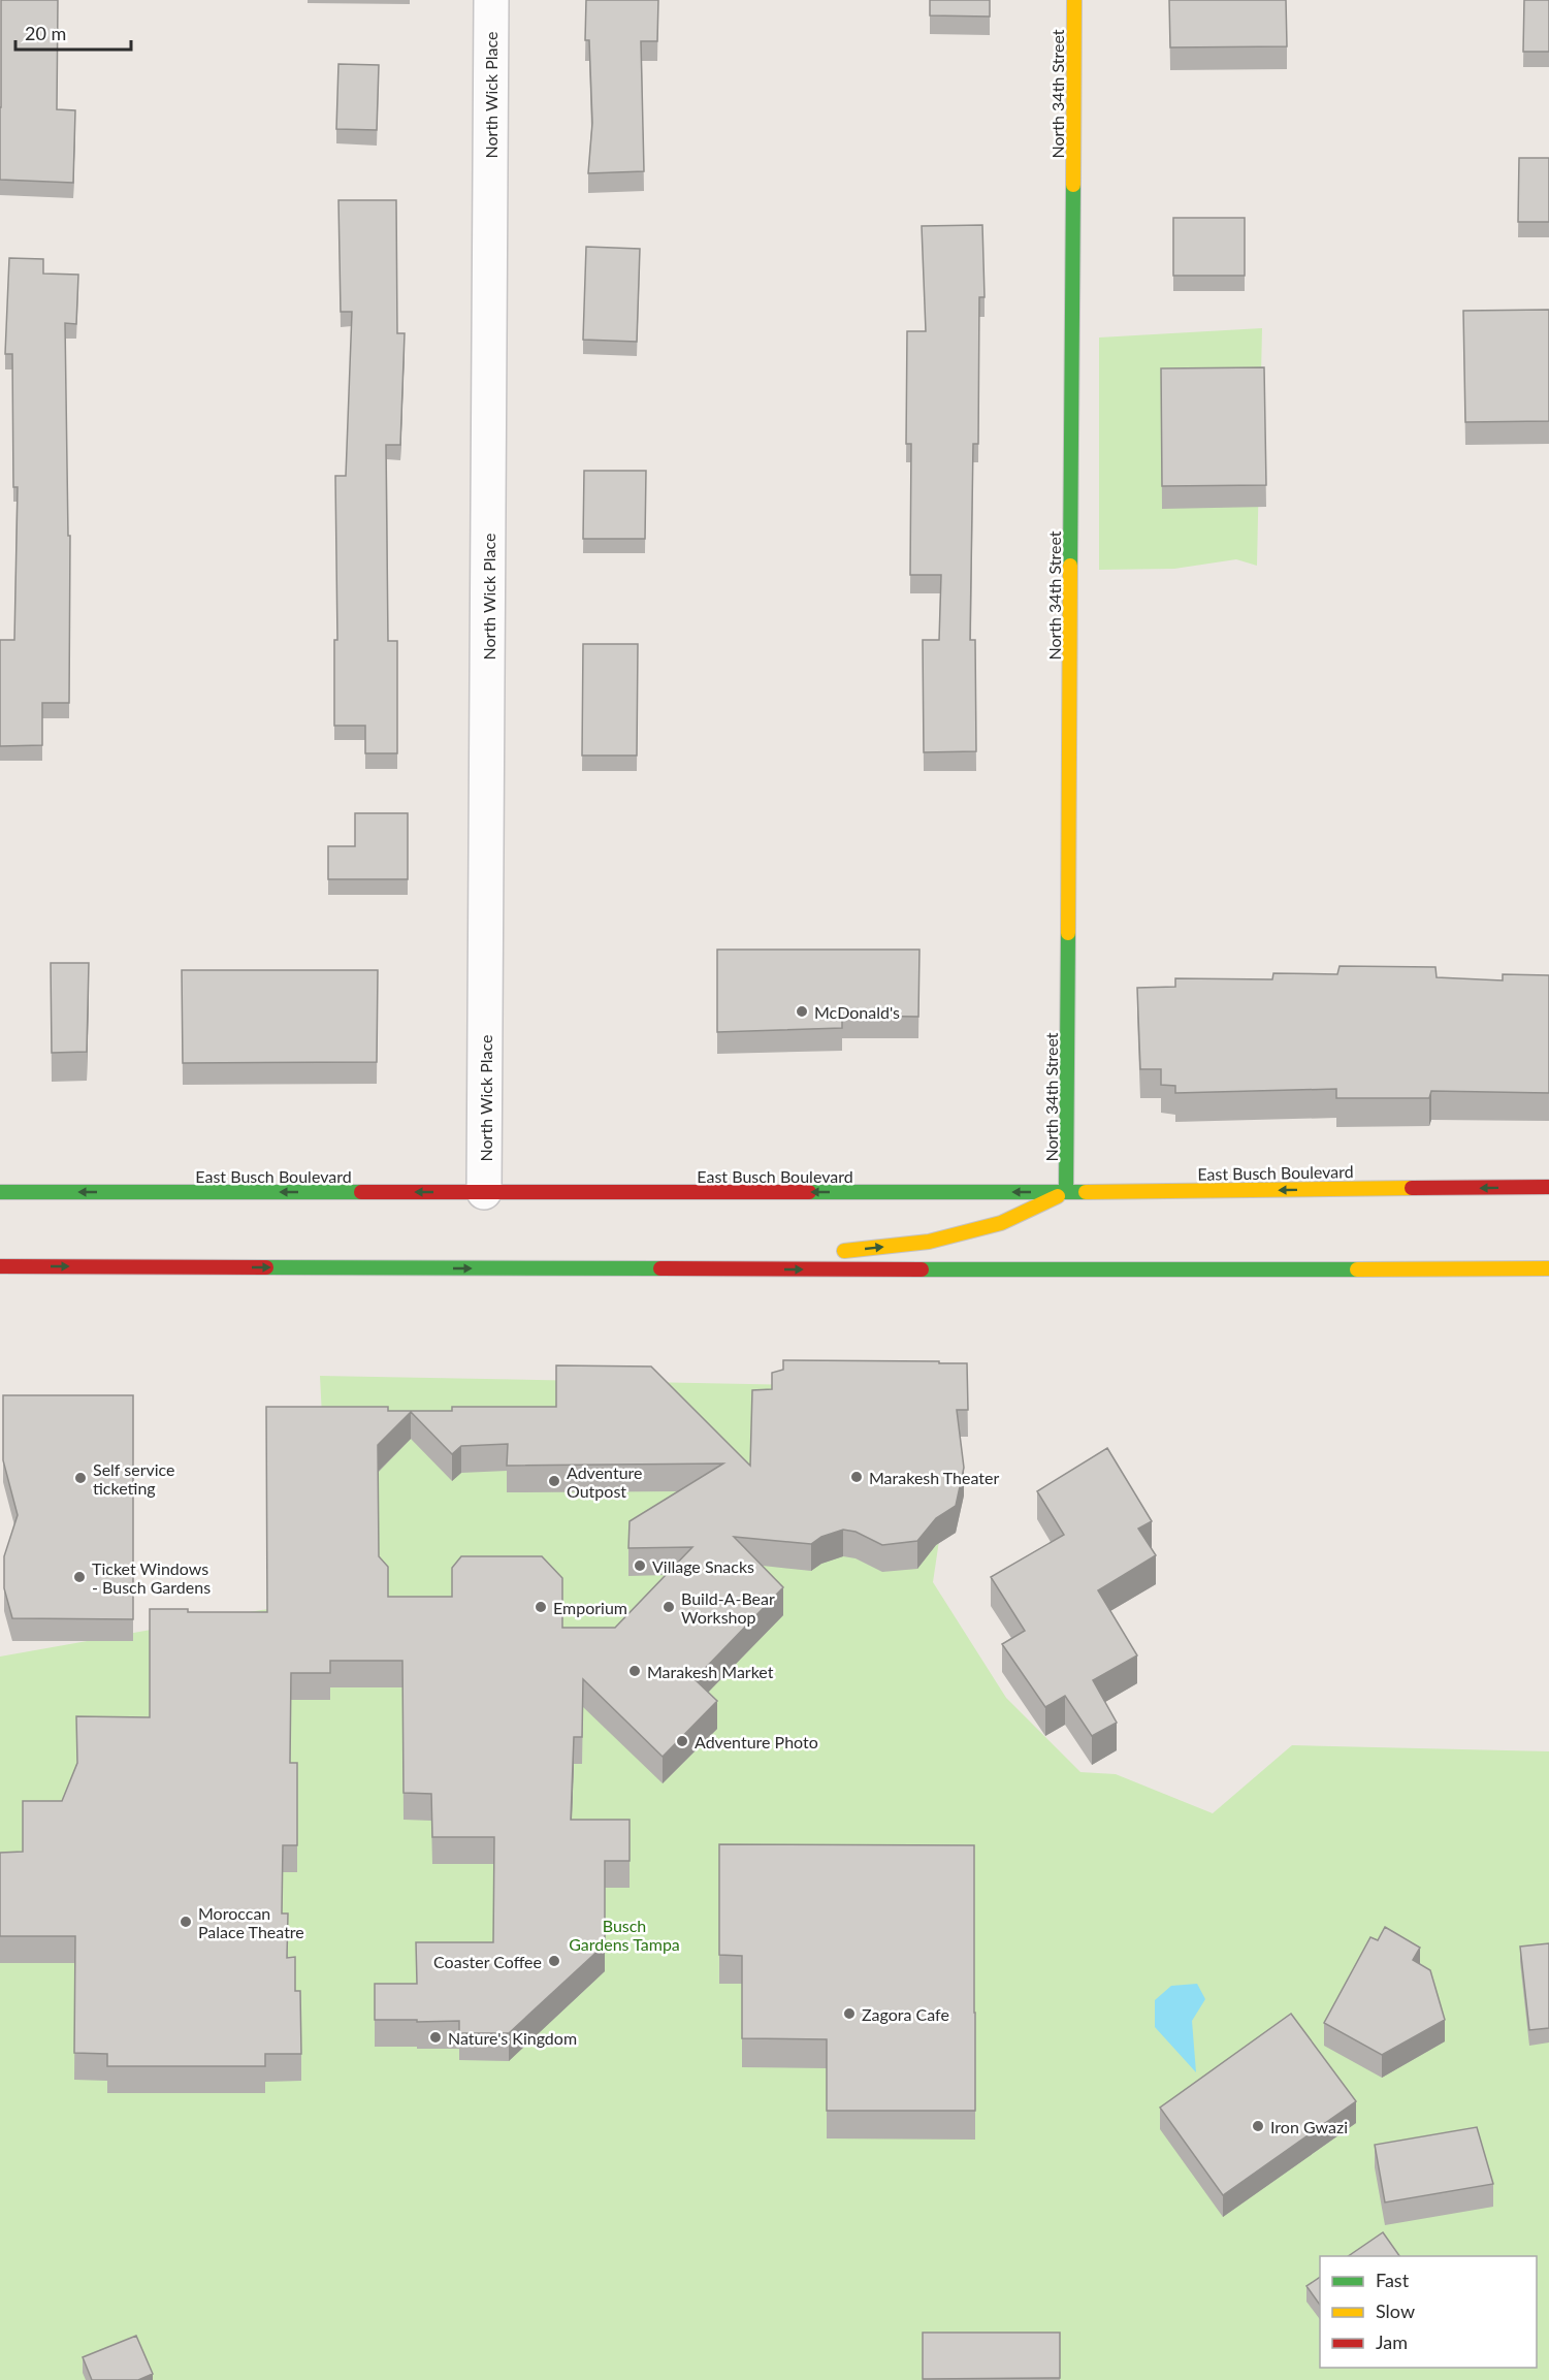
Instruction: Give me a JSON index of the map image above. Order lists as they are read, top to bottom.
{
  "streets": {
    "main road": ["North 34th Street", "East Busch Boulevard"],
    "street": ["North Wick Place"]
  },
  "crossings": [
    ["North 34th Street", "East Busch Boulevard"],
    ["North Wick Place", "East Busch Boulevard"]
  ],
  "parks": ["Busch Gardens Tampa"],
  "places": [
    "McDonald's",
    "Marakesh Theater",
    "Self service ticketing",
    "Adventure Outpost",
    "Village Snacks",
    "Ticket Windows - Busch Gardens",
    "Emporium",
    "Build-A-Bear Workshop",
    "Marakesh Market",
    "Adventure Photo",
    "Moroccan Palace Theatre",
    "Coaster Coffee",
    "Zagora Cafe",
    "Nature's Kingdom",
    "Iron Gwazi"
  ],
  "legend": ["Fast", "Slow", "Jam"],
  "scale_bar": "20 m"
}
